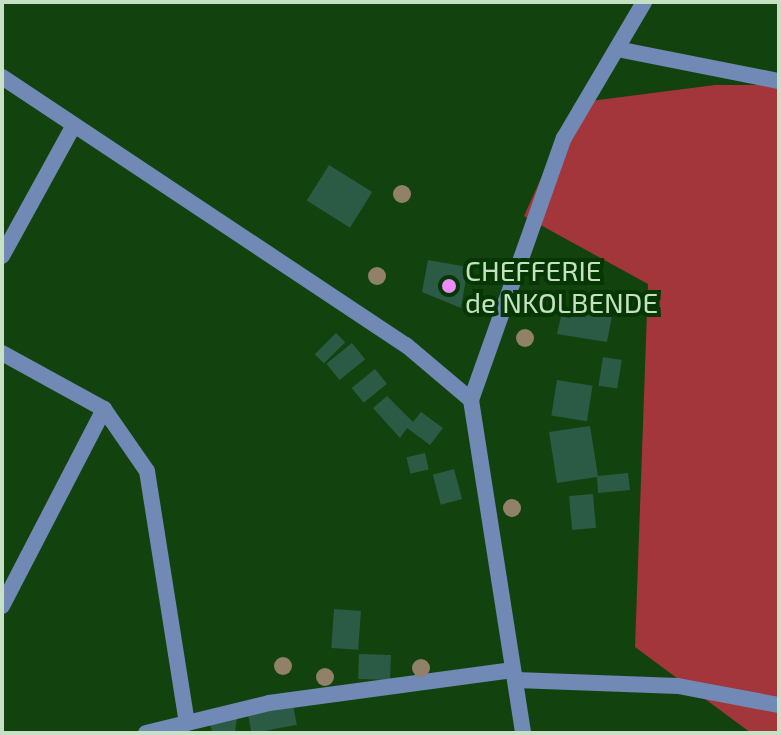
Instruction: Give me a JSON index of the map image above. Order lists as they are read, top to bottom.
{
  "places": ["CHEFFERIE de NKOLBENDE"]
}
